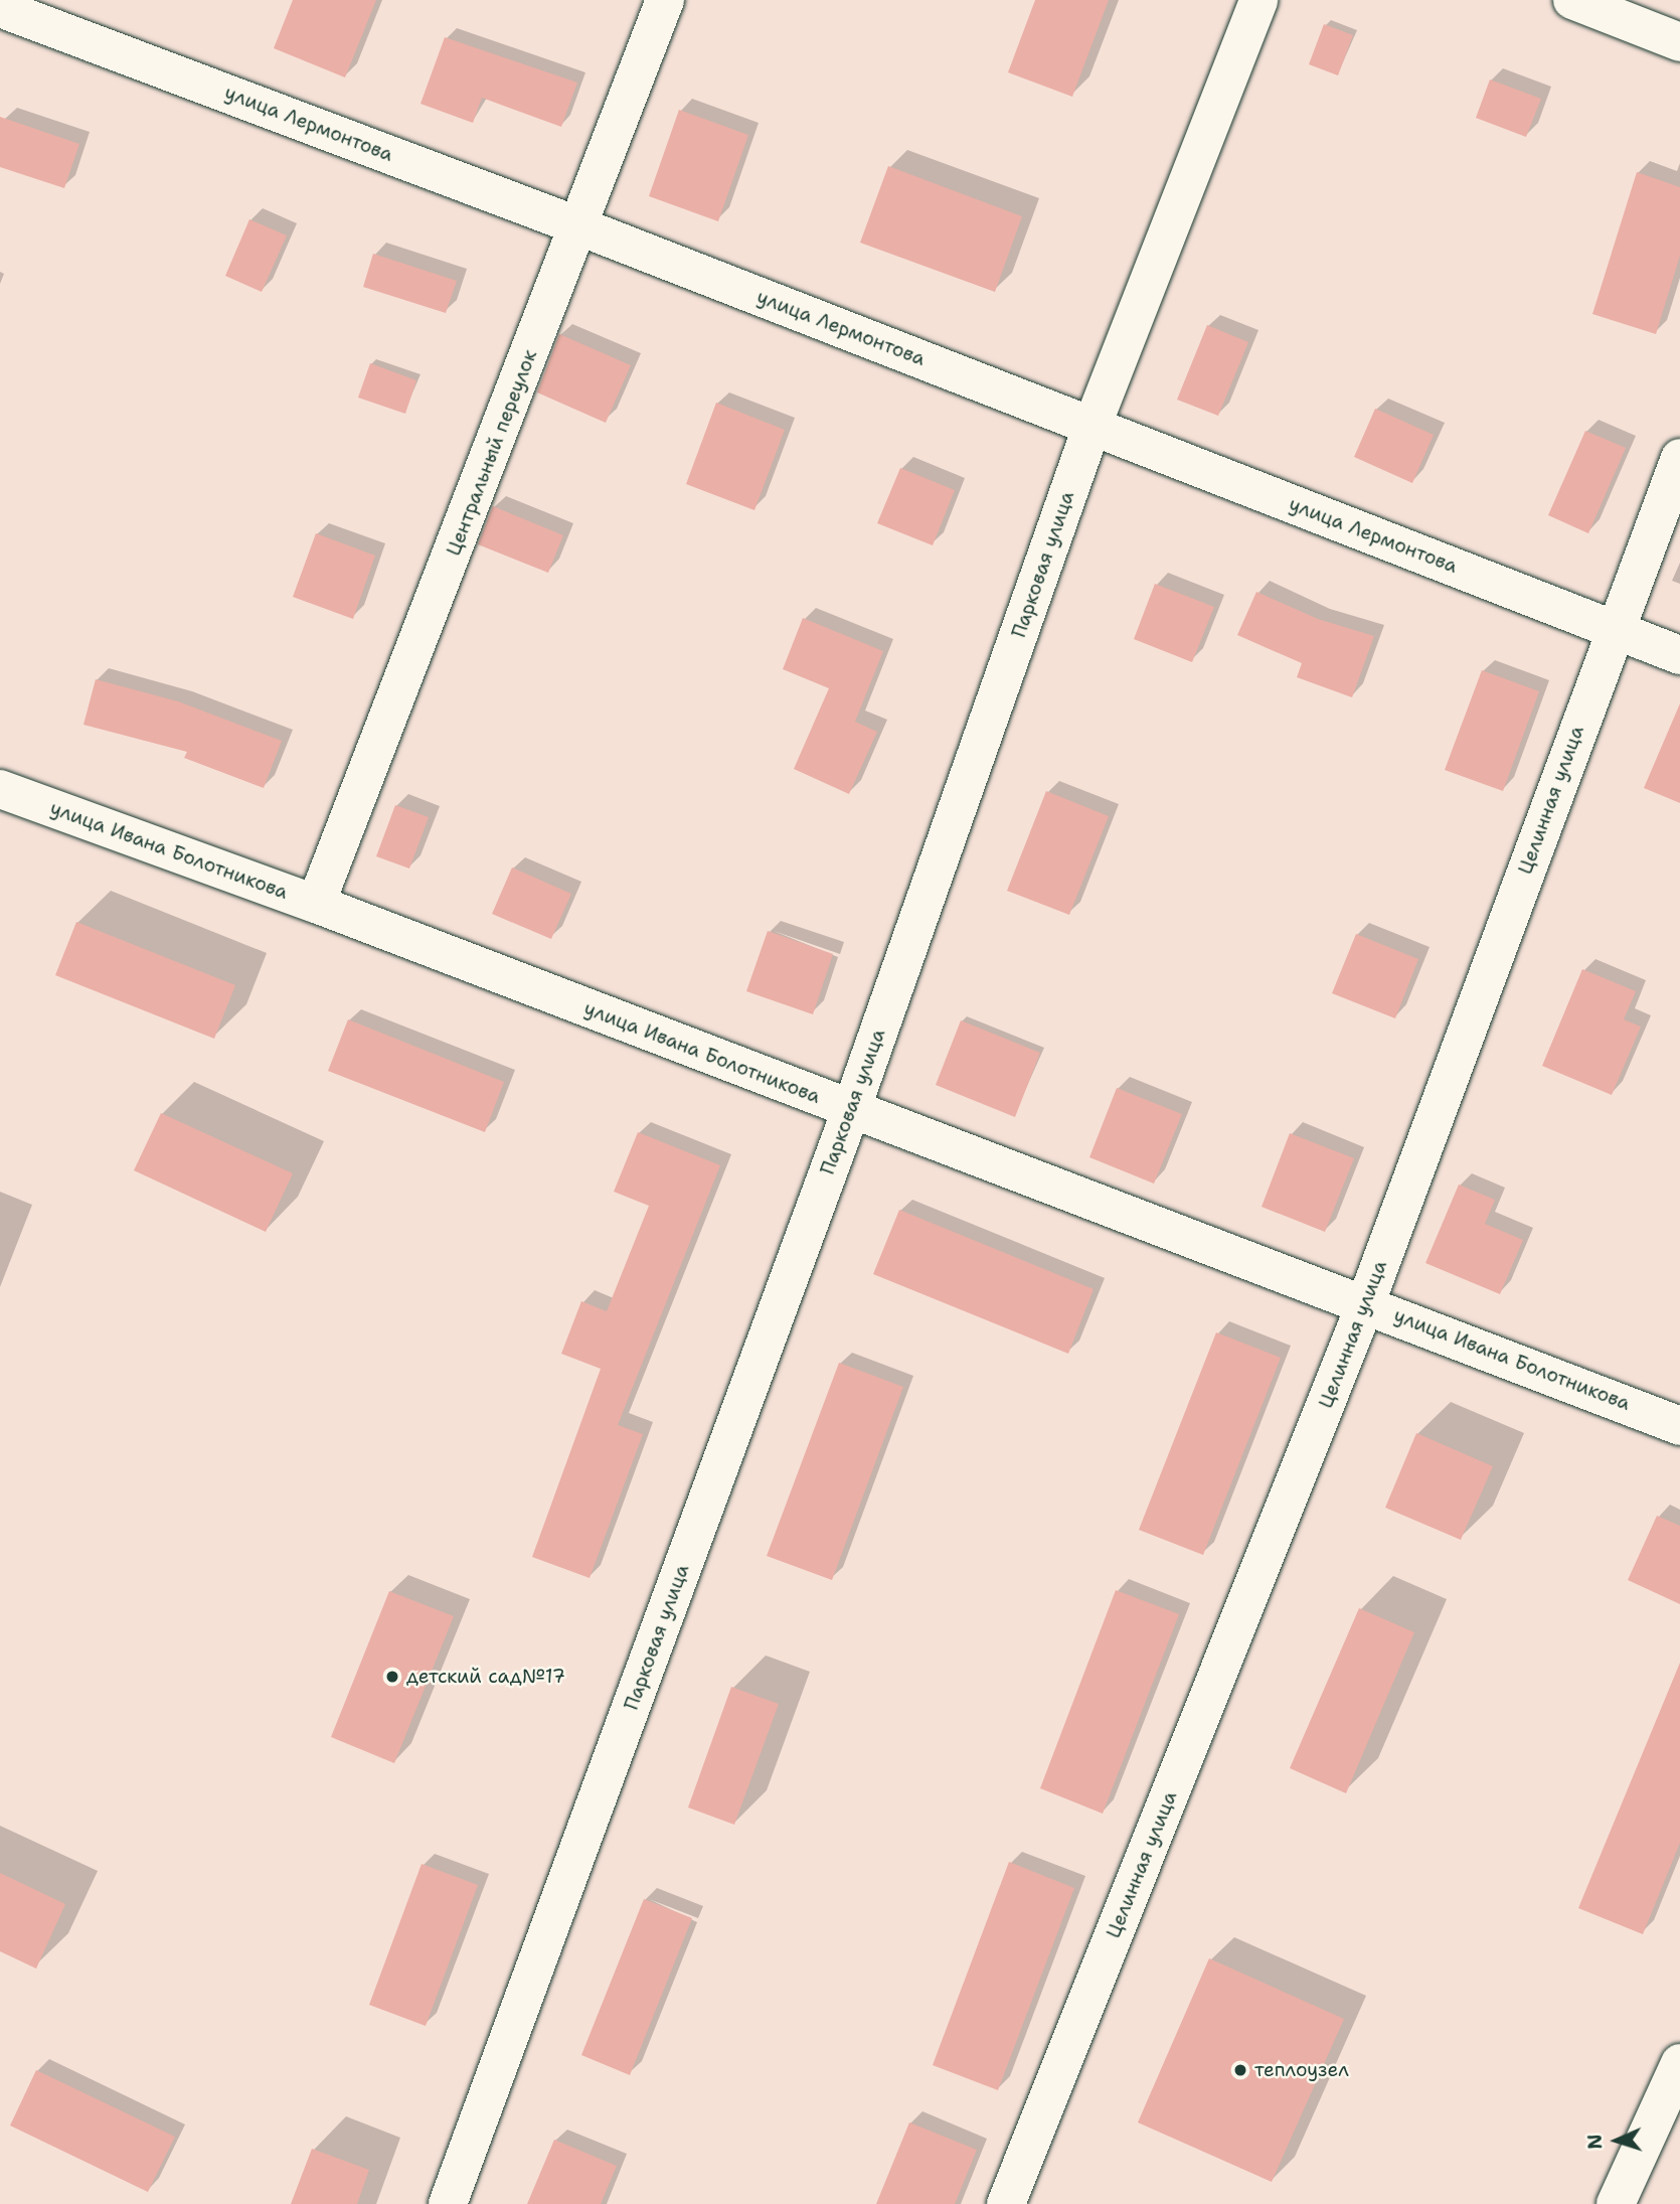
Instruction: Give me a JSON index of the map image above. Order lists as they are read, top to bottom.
{
  "streets": {
    "street": [
      "улица Лермонтова",
      "Центральный переулок",
      "Парковая улица",
      "Целинная улица",
      "улица Ивана Болотникова"
    ]
  },
  "crossings": [
    ["улица Лермонтова", "Центральный переулок"],
    ["улица Лермонтова", "Парковая улица"],
    ["улица Лермонтова", "Целинная улица"],
    ["Центральный переулок", "улица Ивана Болотникова"],
    ["Парковая улица", "улица Ивана Болотникова"],
    ["Целинная улица", "улица Ивана Болотникова"]
  ],
  "places": ["детский сад№17", "теплоузел"],
  "north": "left"
}
